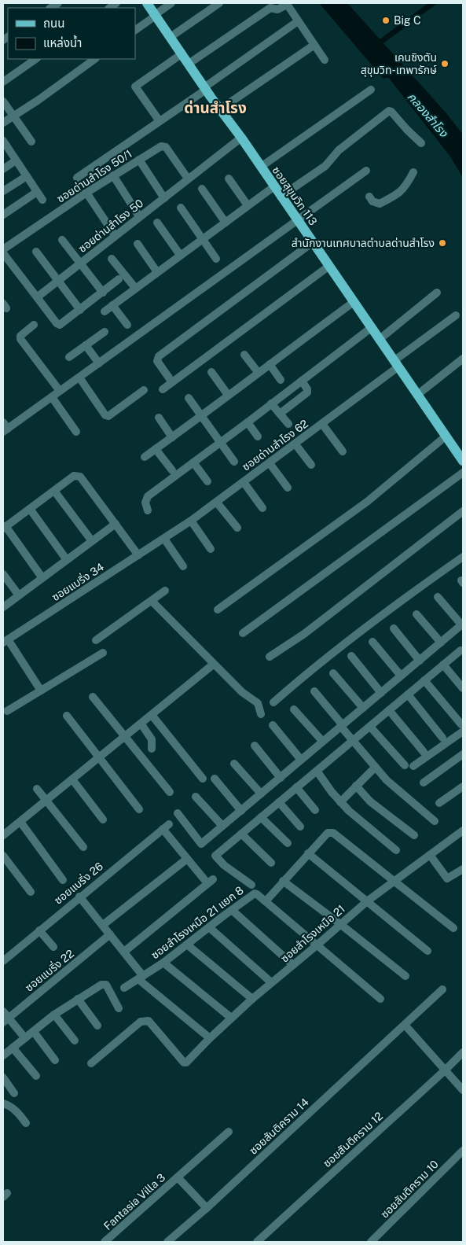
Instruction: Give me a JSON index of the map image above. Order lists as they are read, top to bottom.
{
  "streets": {
    "main road": ["ซอยสุขุมวิท 113"],
    "street": [
      "ซอยด่านสำโรง 50/1",
      "ซอยด่านสำโรง 50",
      "ซอยด่านสำโรง 62",
      "ซอยแบริ่ง 34",
      "ซอยแบริ่ง 26",
      "ซอยสำโรงเหนือ 21 แยก 8",
      "ซอยสำโรงเหนือ 21",
      "ซอยแบริ่ง 22",
      "ซอยสันติคราม 14",
      "ซอยสันติคราม 12",
      "ซอยสันติคราม 10",
      "Fantasia Villa 3"
    ]
  },
  "crossings": [
    ["ซอยด่านสำโรง 50/1", "ซอยด่านสำโรง 50"],
    ["ซอยสุขุมวิท 113", "ซอยด่านสำโรง 50"],
    ["ซอยสุขุมวิท 113", "ซอยด่านสำโรง 62"],
    ["ซอยด่านสำโรง 62", "ซอยแบริ่ง 34"],
    ["ซอยสำโรงเหนือ 21 แยก 8", "ซอยสำโรงเหนือ 21"],
    ["ซอยสันติคราม 14", "Fantasia Villa 3"]
  ],
  "districts": ["ด่านสำโรง"],
  "water": ["คลองสำโรง"],
  "places": ["Big C", "เคนซิงตัน สุขุมวิท-เทพารักษ์", "สำนักงานเทศบาลตำบลด่านสำโรง"],
  "legend": ["ถนน", "แหล่งน้ำ"]
}
